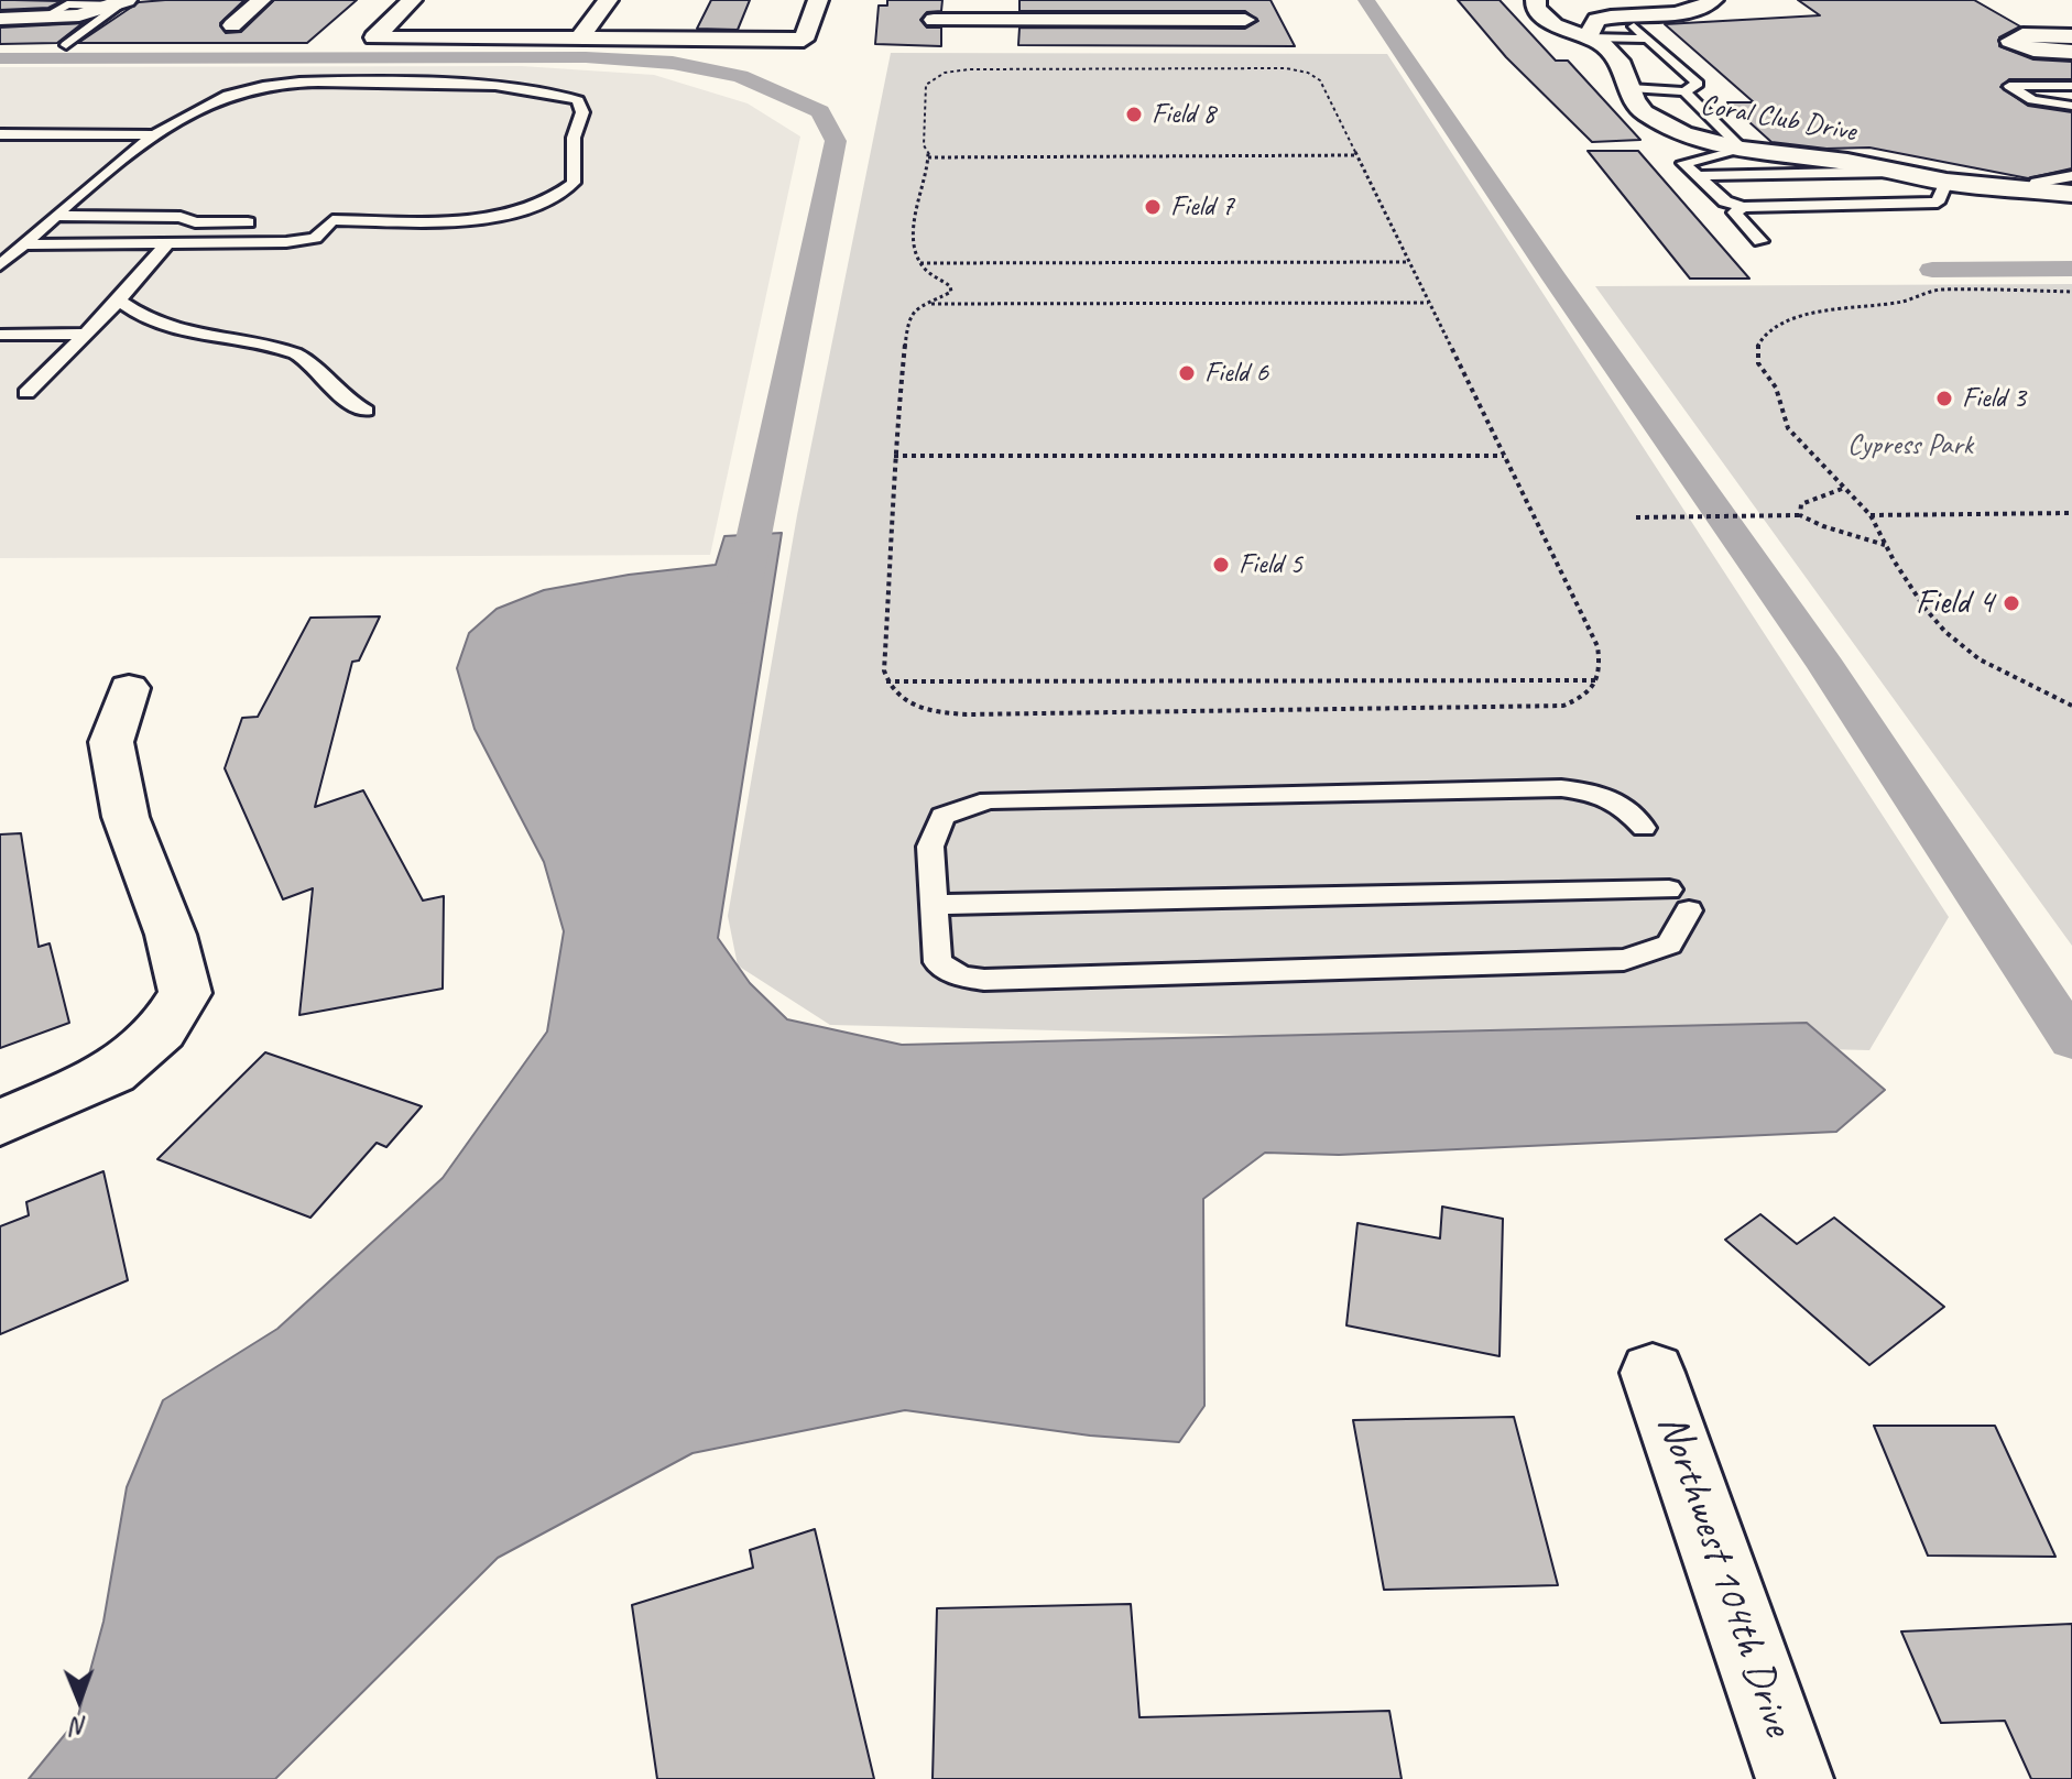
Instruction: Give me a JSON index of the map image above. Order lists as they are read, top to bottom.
{
  "streets": {
    "street": ["Coral Club Drive", "Northwest 104th Drive"]
  },
  "parks": ["Cypress Park"],
  "places": [
    "Field 8",
    "Field 7",
    "Field 6",
    "Field 3",
    "Field 5",
    "Field 4"
  ],
  "north": "bottom"
}
